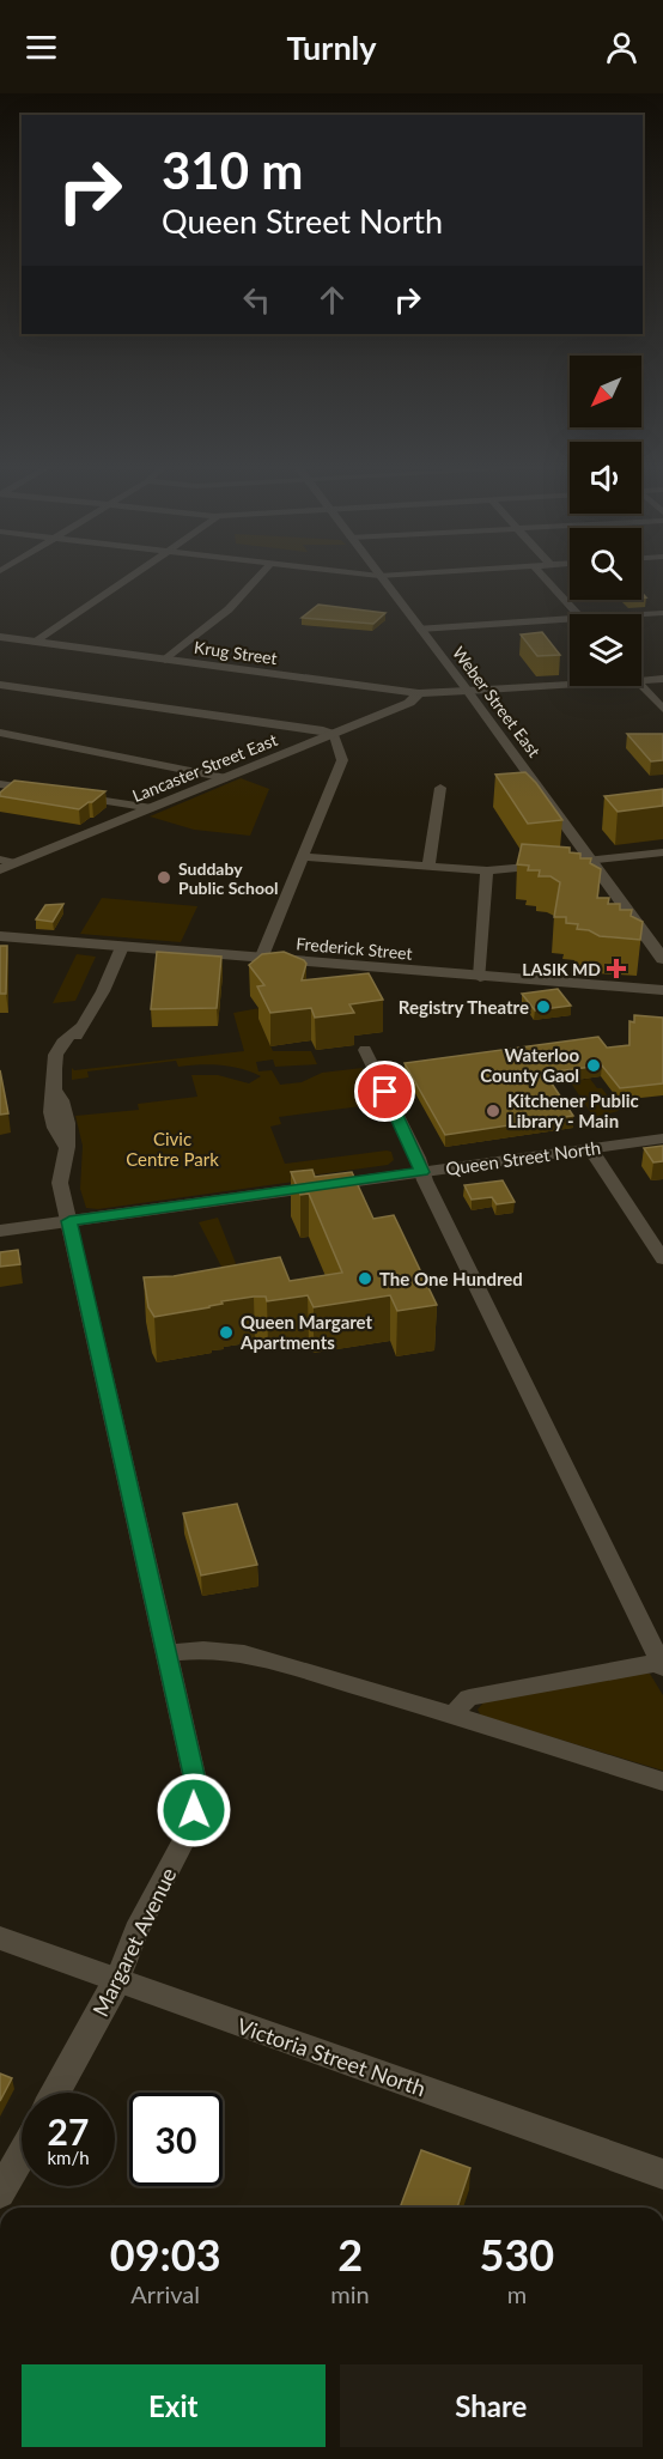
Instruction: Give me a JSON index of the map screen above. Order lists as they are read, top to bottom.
{
  "streets": {
    "main road": [
      "Krug Street",
      "Weber Street East",
      "Lancaster Street East",
      "Frederick Street",
      "Queen Street North",
      "Margaret Avenue",
      "Victoria Street North"
    ]
  },
  "crossings": [
    ["Krug Street", "Weber Street East"],
    ["Krug Street", "Lancaster Street East"],
    ["Frederick Street", "Margaret Avenue"],
    ["Queen Street North", "Margaret Avenue"],
    ["Margaret Avenue", "Victoria Street North"]
  ],
  "parks": ["Civic Centre Park"],
  "places": {
    "other": [
      "Suddaby Public School",
      "Registry Theatre",
      "Waterloo County Gaol",
      "Kitchener Public Library - Main",
      "The One Hundred",
      "Queen Margaret Apartments"
    ],
    "health": ["LASIK MD"]
  },
  "north": "bottom left",
  "page": {
    "header": "Turnly",
    "turn": ["310 m", "Queen Street North"],
    "speed": "27 km/h",
    "limit": "30",
    "eta": [
      "09:03",
      "Arrival",
      "2",
      "min",
      "530",
      "m"
    ],
    "buttons": ["Exit", "Share"]
  }
}
